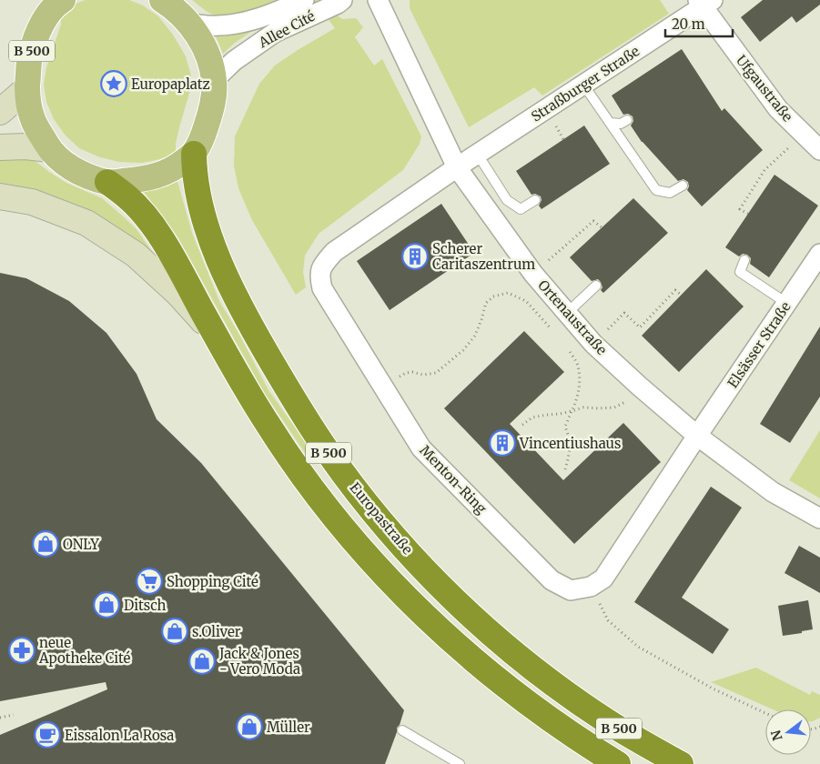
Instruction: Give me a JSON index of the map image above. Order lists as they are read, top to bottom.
{
  "streets": {
    "highway": ["B 500", "Europastraße"],
    "street": [
      "Allee Cité",
      "Straßburger Straße",
      "Ufgaustraße",
      "Ortenaustraße",
      "Elsässer Straße",
      "Menton-Ring"
    ]
  },
  "crossings": [
    ["Allee Cité", "B 500"],
    ["B 500", "Europastraße"],
    ["Straßburger Straße", "Ufgaustraße"],
    ["Straßburger Straße", "Ortenaustraße"],
    ["Straßburger Straße", "Menton-Ring"],
    ["Ortenaustraße", "Elsässer Straße"],
    ["Ortenaustraße", "Menton-Ring"]
  ],
  "places": {
    "place": ["Europaplatz"],
    "building": ["Scherer Caritaszentrum", "Vincentiushaus"],
    "shop": [
      "ONLY",
      "Ditsch",
      "s.Oliver",
      "Jack & Jones - Vero Moda",
      "Müller"
    ],
    "supermarket": ["Shopping Cité"],
    "pharmacy": ["neue Apotheke Cité"],
    "cafe": ["Eissalon La Rosa"]
  },
  "scale_bar": "20 m",
  "north": "left"
}
